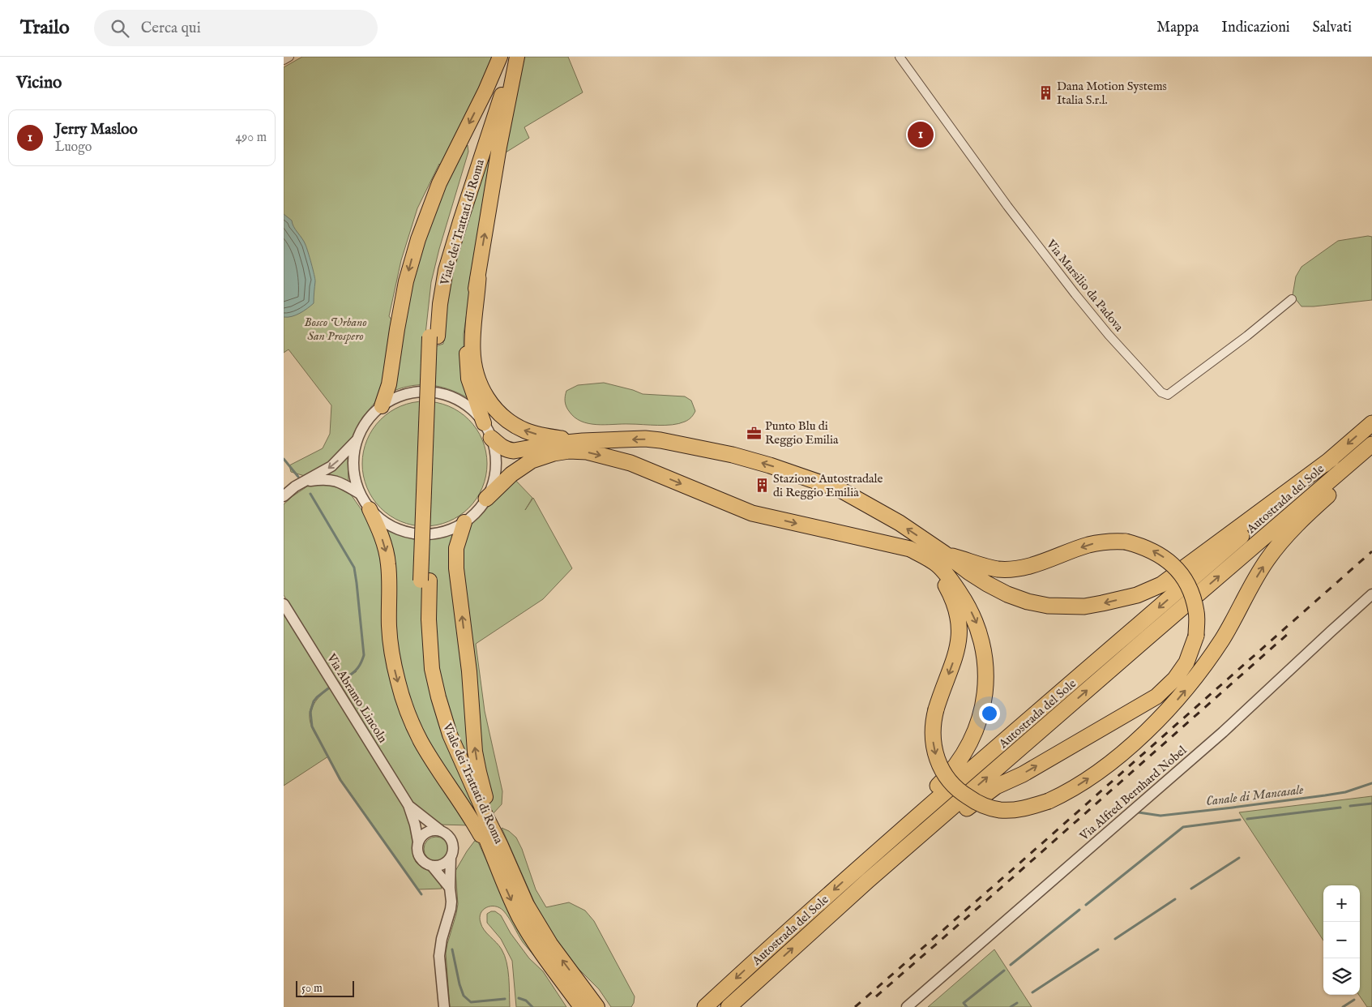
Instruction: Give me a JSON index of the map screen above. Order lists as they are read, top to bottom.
{
  "streets": {
    "highway": ["Viale dei Trattati di Roma", "Autostrada del Sole"],
    "street": ["Via Marsilio da Padova", "Via Abramo Lincoln", "Via Alfred Bernhard Nobel"]
  },
  "water": ["Canale di Mancasale"],
  "parks": ["Bosco Urbano San Prospero"],
  "places": {
    "building": ["Dana Motion Systems Italia S.r.l.", "Stazione Autostradale di Reggio Emilia"],
    "office": ["Punto Blu di Reggio Emilia"]
  },
  "scale_bar": "50 m",
  "page": {
    "header": "Trailo",
    "search": "Cerca qui",
    "nav": ["Mappa", "Indicazioni", "Salvati"],
    "heading": "Vicino",
    "list": [
      {
        "mark": "1",
        "name": "Jerry Masloo",
        "note": "Luogo",
        "value": "490 m"
      }
    ],
    "pins": "1",
    "map_buttons": ["+", "−"],
    "scale": "50 m"
  }
}
